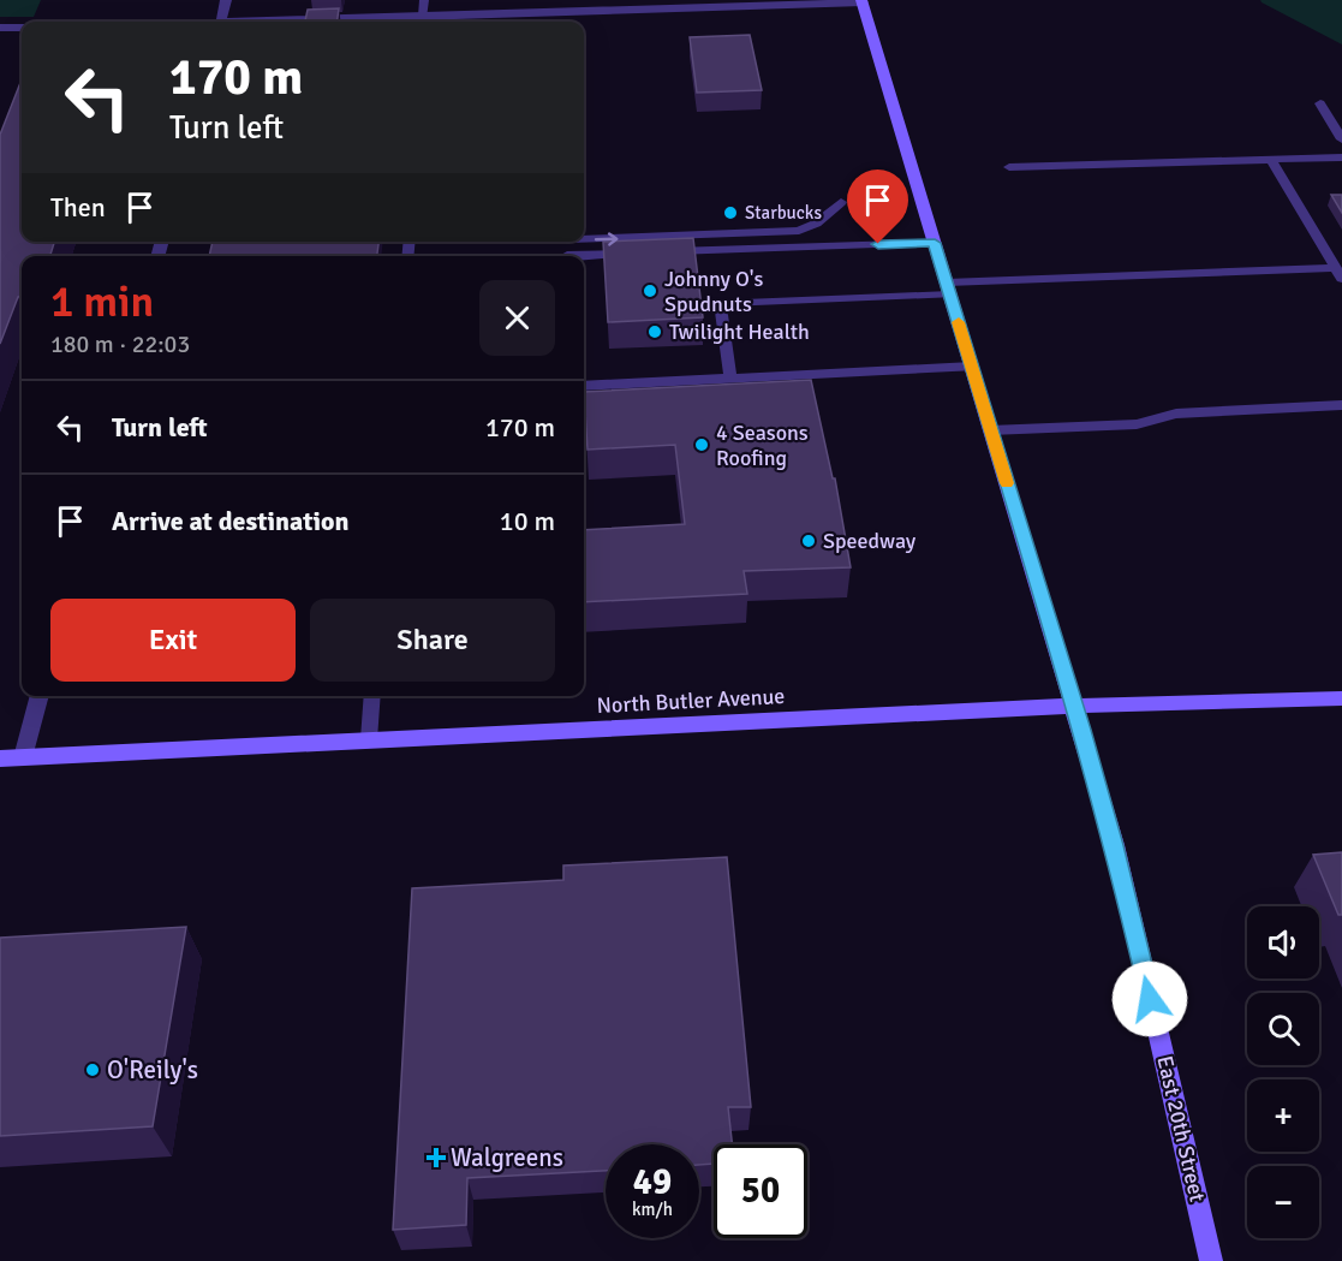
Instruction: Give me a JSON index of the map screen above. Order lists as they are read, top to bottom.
{
  "streets": {
    "main road": ["North Butler Avenue", "East 20th Street"]
  },
  "crossings": [
    ["North Butler Avenue", "East 20th Street"]
  ],
  "places": {
    "other": [
      "Starbucks",
      "Johnny O's Spudnuts",
      "Twilight Health",
      "4 Seasons Roofing",
      "Speedway",
      "O'Reily's"
    ],
    "health": ["Walgreens"]
  },
  "page": {
    "turn": ["170 m", "Turn left"],
    "then": "Then",
    "heading": ["1 min", "180 m · 22:03"],
    "list": [
      {
        "name": "Turn left",
        "value": "170 m"
      },
      {
        "name": "Arrive at destination",
        "value": "10 m"
      }
    ],
    "buttons": ["Exit", "Share"],
    "map_buttons": ["+", "−"],
    "speed": "49 km/h",
    "limit": "50"
  }
}
